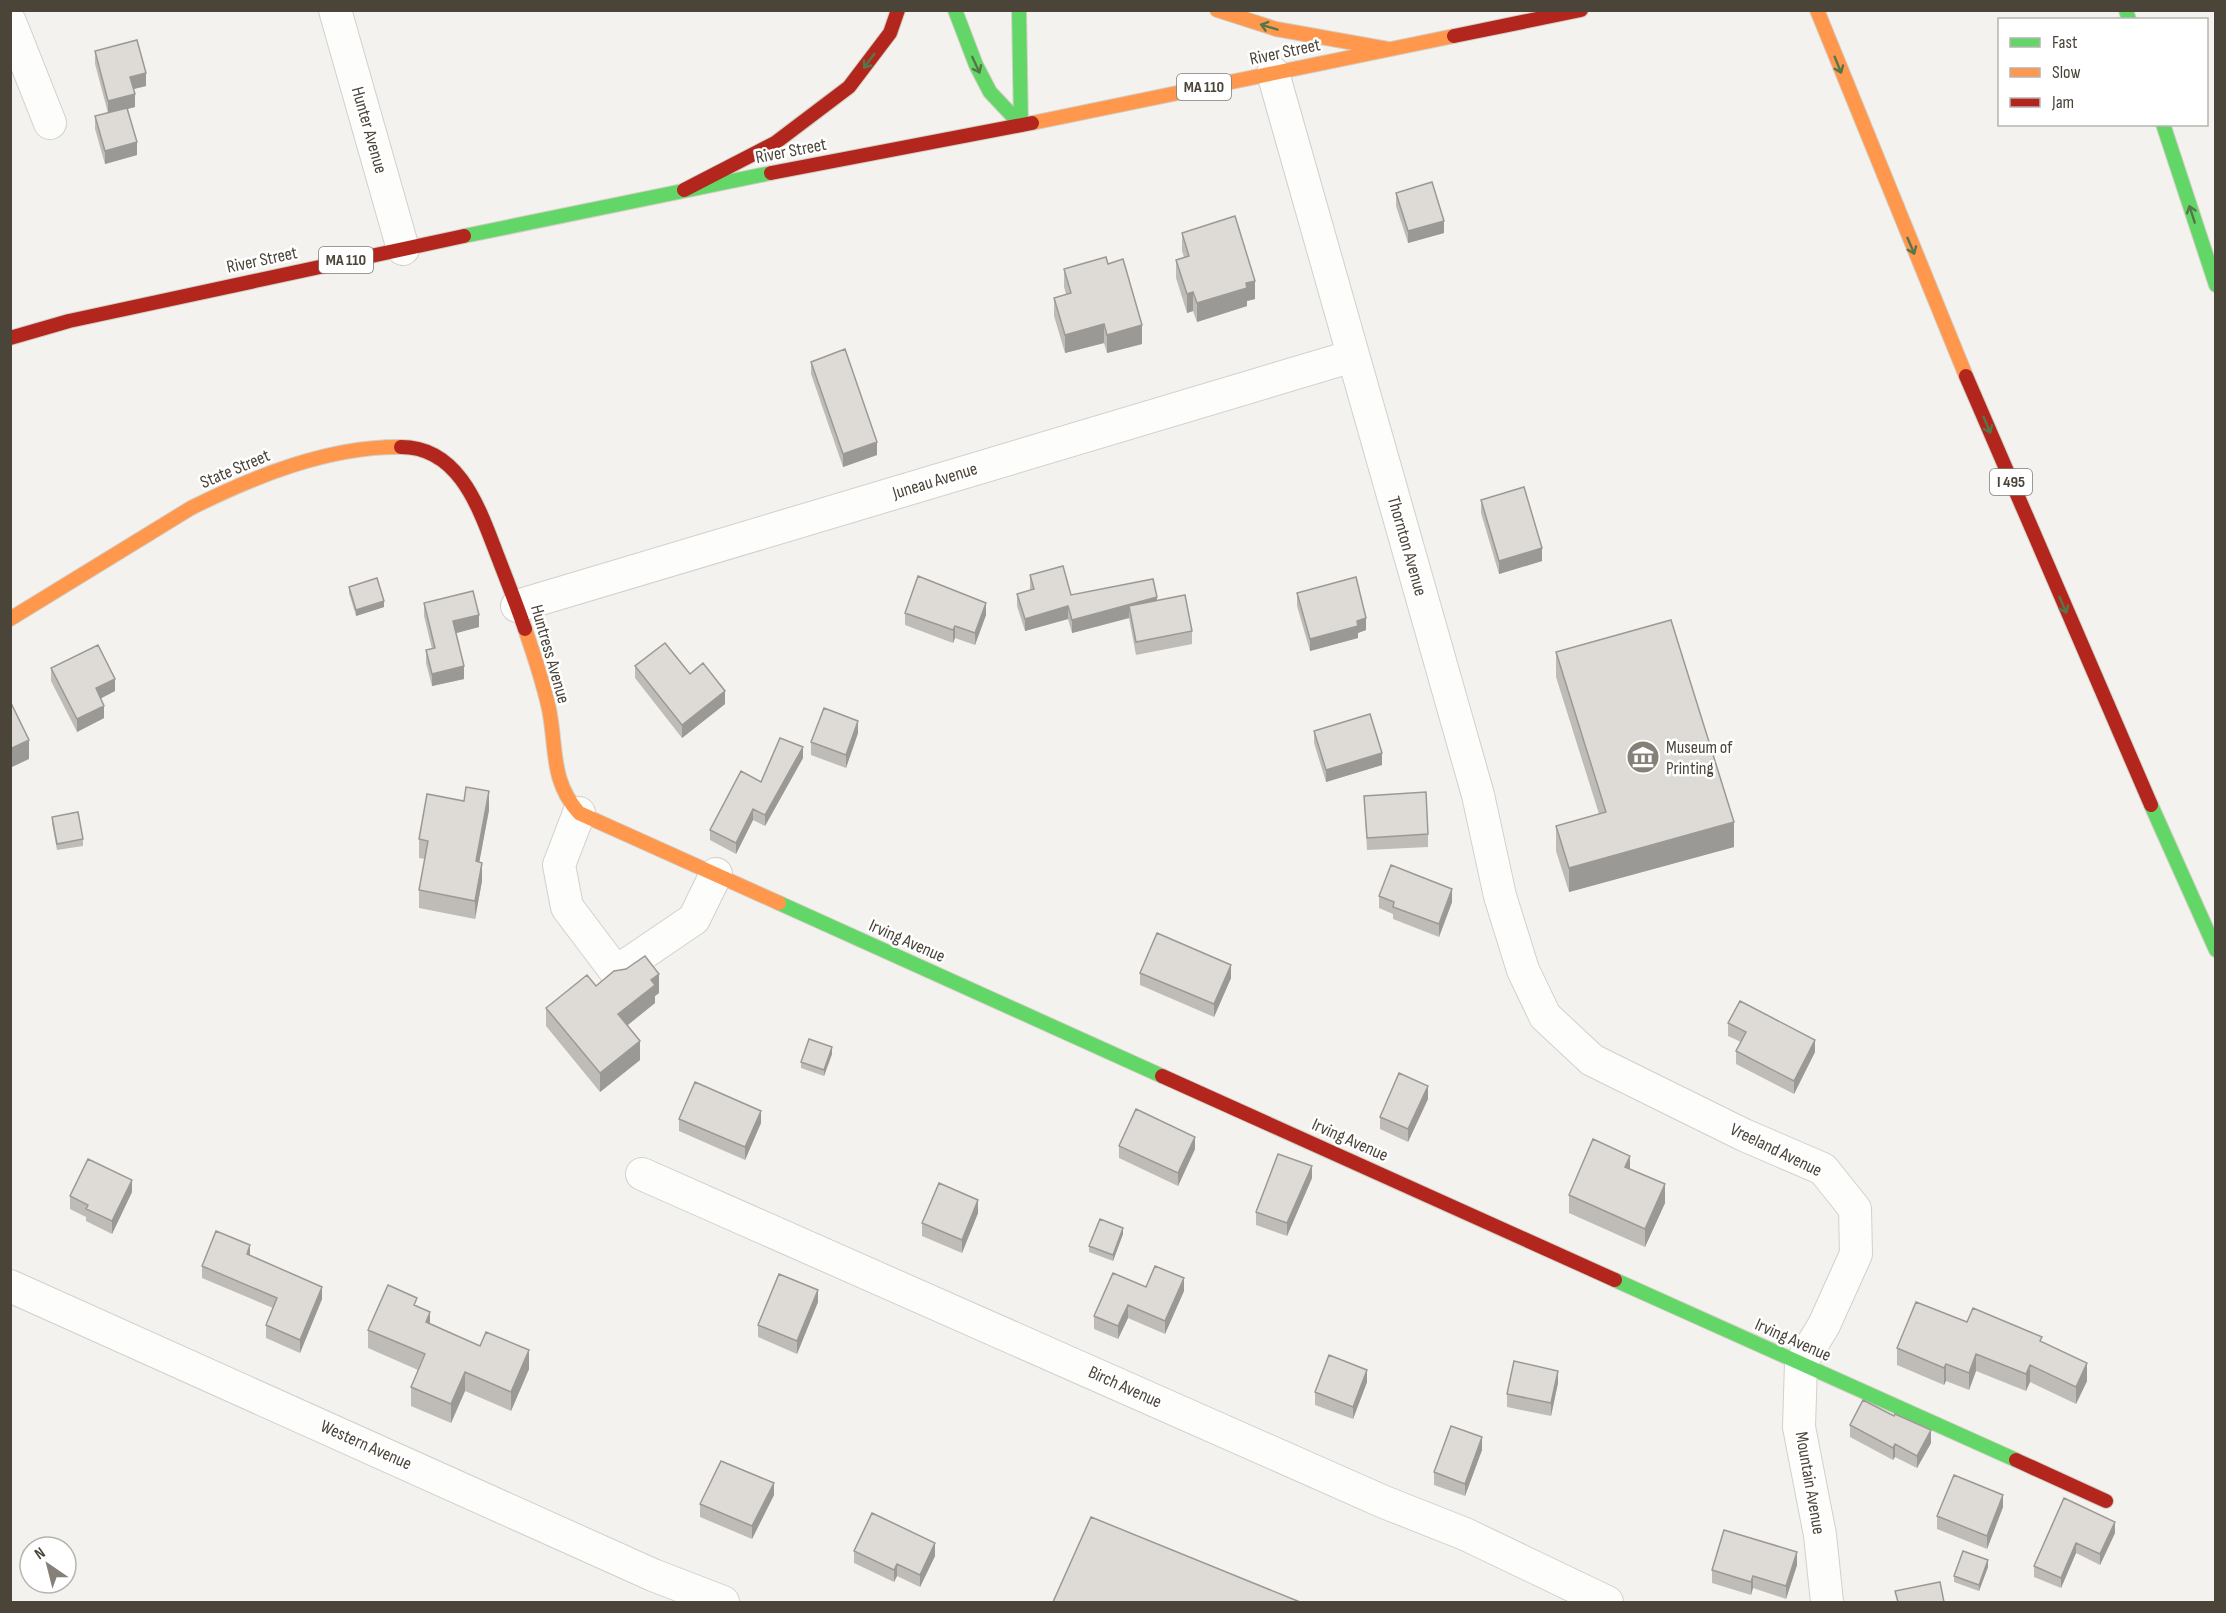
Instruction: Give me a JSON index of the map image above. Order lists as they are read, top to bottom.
{
  "streets": {
    "main road": [
      "River Street",
      "MA 110",
      "State Street",
      "I 495",
      "Huntress Avenue",
      "Irving Avenue"
    ],
    "street": [
      "Hunter Avenue",
      "Juneau Avenue",
      "Thornton Avenue",
      "Vreeland Avenue",
      "Birch Avenue",
      "Western Avenue",
      "Mountain Avenue"
    ]
  },
  "crossings": [
    ["River Street", "Hunter Avenue"],
    ["River Street", "Thornton Avenue"],
    ["State Street", "Huntress Avenue"],
    ["Juneau Avenue", "Thornton Avenue"],
    ["Juneau Avenue", "Huntress Avenue"],
    ["Thornton Avenue", "Vreeland Avenue"],
    ["Huntress Avenue", "Irving Avenue"],
    ["Irving Avenue", "Vreeland Avenue"],
    ["Irving Avenue", "Mountain Avenue"],
    ["Vreeland Avenue", "Mountain Avenue"]
  ],
  "places": {
    "museum": ["Museum of Printing"]
  },
  "legend": ["Fast", "Slow", "Jam"],
  "north": "top left"
}
